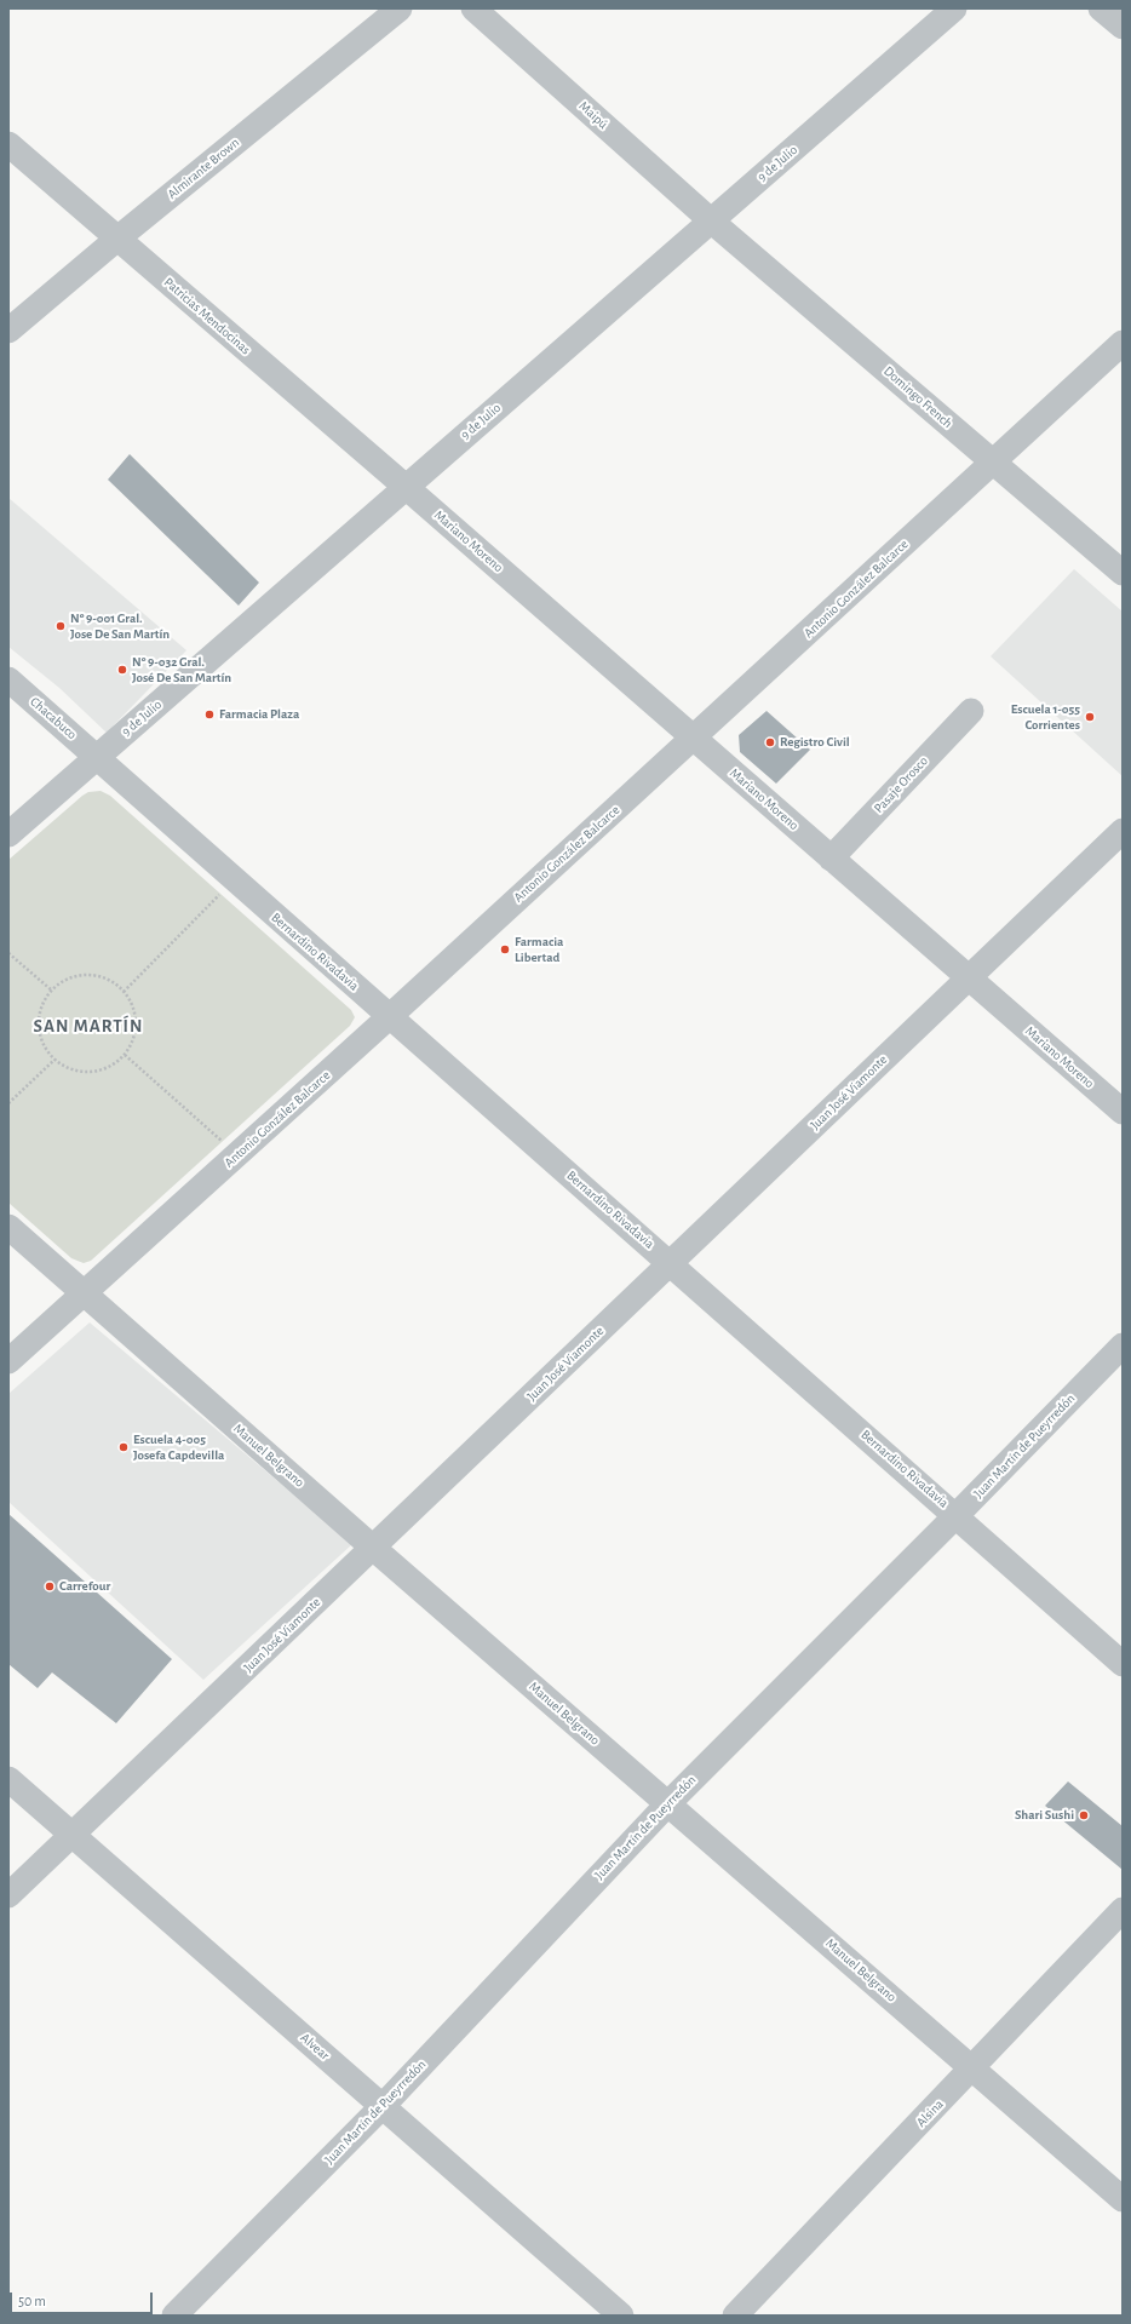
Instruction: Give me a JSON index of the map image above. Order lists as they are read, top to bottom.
{
  "streets": {
    "street": [
      "Maipú",
      "9 de Julio",
      "Almirante Brown",
      "Patricias Mendocinas",
      "Domingo French",
      "Mariano Moreno",
      "Antonio González Balcarce",
      "Chacabuco",
      "Pasaje Orosco",
      "Bernardino Rivadavia",
      "Juan José Viamonte",
      "Juan Martín de Pueyrredón",
      "Manuel Belgrano",
      "Alvear",
      "Alsina"
    ]
  },
  "crossings": [
    ["Maipú", "9 de Julio"],
    ["Maipú", "Domingo French"],
    ["9 de Julio", "Patricias Mendocinas"],
    ["9 de Julio", "Domingo French"],
    ["9 de Julio", "Mariano Moreno"],
    ["9 de Julio", "Chacabuco"],
    ["9 de Julio", "Bernardino Rivadavia"],
    ["Almirante Brown", "Patricias Mendocinas"],
    ["Patricias Mendocinas", "Mariano Moreno"],
    ["Domingo French", "Antonio González Balcarce"],
    ["Mariano Moreno", "Antonio González Balcarce"],
    ["Mariano Moreno", "Pasaje Orosco"],
    ["Mariano Moreno", "Juan José Viamonte"],
    ["Antonio González Balcarce", "Bernardino Rivadavia"],
    ["Antonio González Balcarce", "Manuel Belgrano"],
    ["Chacabuco", "Bernardino Rivadavia"],
    ["Bernardino Rivadavia", "Juan José Viamonte"],
    ["Bernardino Rivadavia", "Juan Martín de Pueyrredón"],
    ["Juan José Viamonte", "Manuel Belgrano"],
    ["Juan José Viamonte", "Alvear"],
    ["Juan Martín de Pueyrredón", "Manuel Belgrano"],
    ["Juan Martín de Pueyrredón", "Alvear"],
    ["Manuel Belgrano", "Alsina"]
  ],
  "districts": ["SAN MARTÍN"],
  "places": [
    "Nº 9-001 Gral. Jose De San Martín",
    "Nº 9-032 Gral. José De San Martín",
    "Farmacia Plaza",
    "Escuela 1-055 Corrientes",
    "Registro Civil",
    "Farmacia Libertad",
    "Escuela 4-005 Josefa Capdevilla",
    "Carrefour",
    "Shari Sushi"
  ],
  "scale_bar": "50 m"
}
